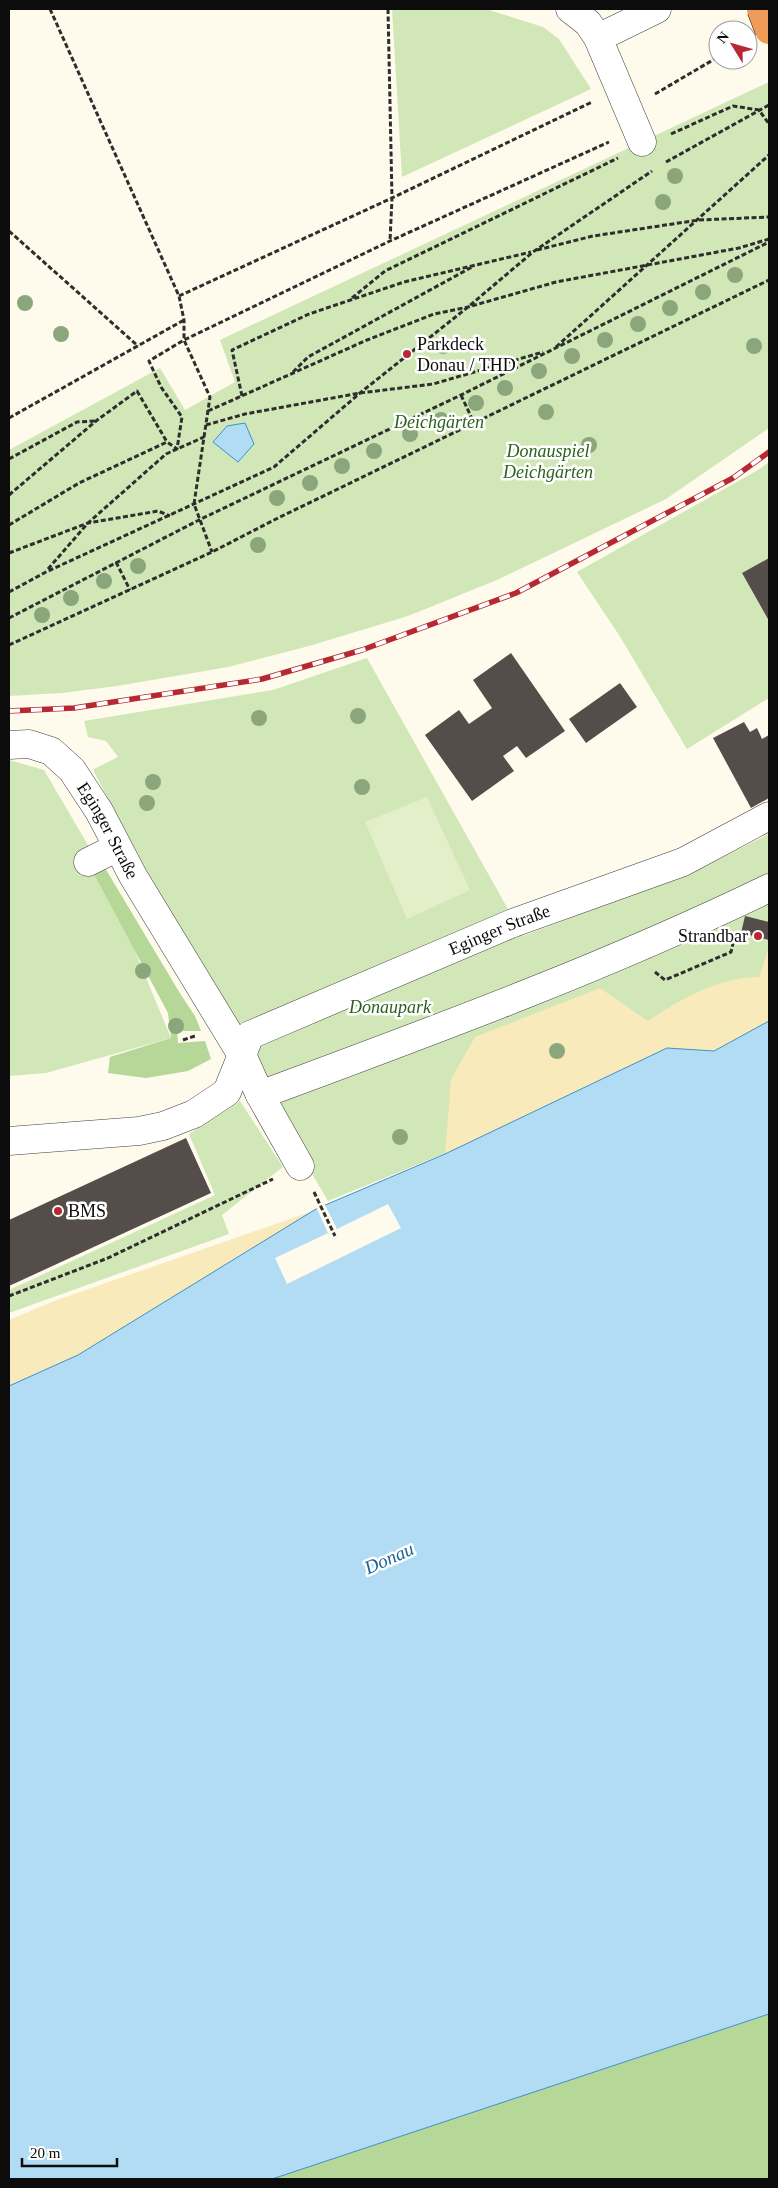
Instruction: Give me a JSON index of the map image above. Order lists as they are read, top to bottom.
{
  "streets": {
    "street": ["Eginger Straße"]
  },
  "water": ["Donau"],
  "parks": ["Deichgärten", "Donauspiel Deichgärten", "Donaupark"],
  "places": ["Parkdeck Donau / THD", "Strandbar", "BMS"],
  "scale_bar": "20 m",
  "north": "top left"
}
